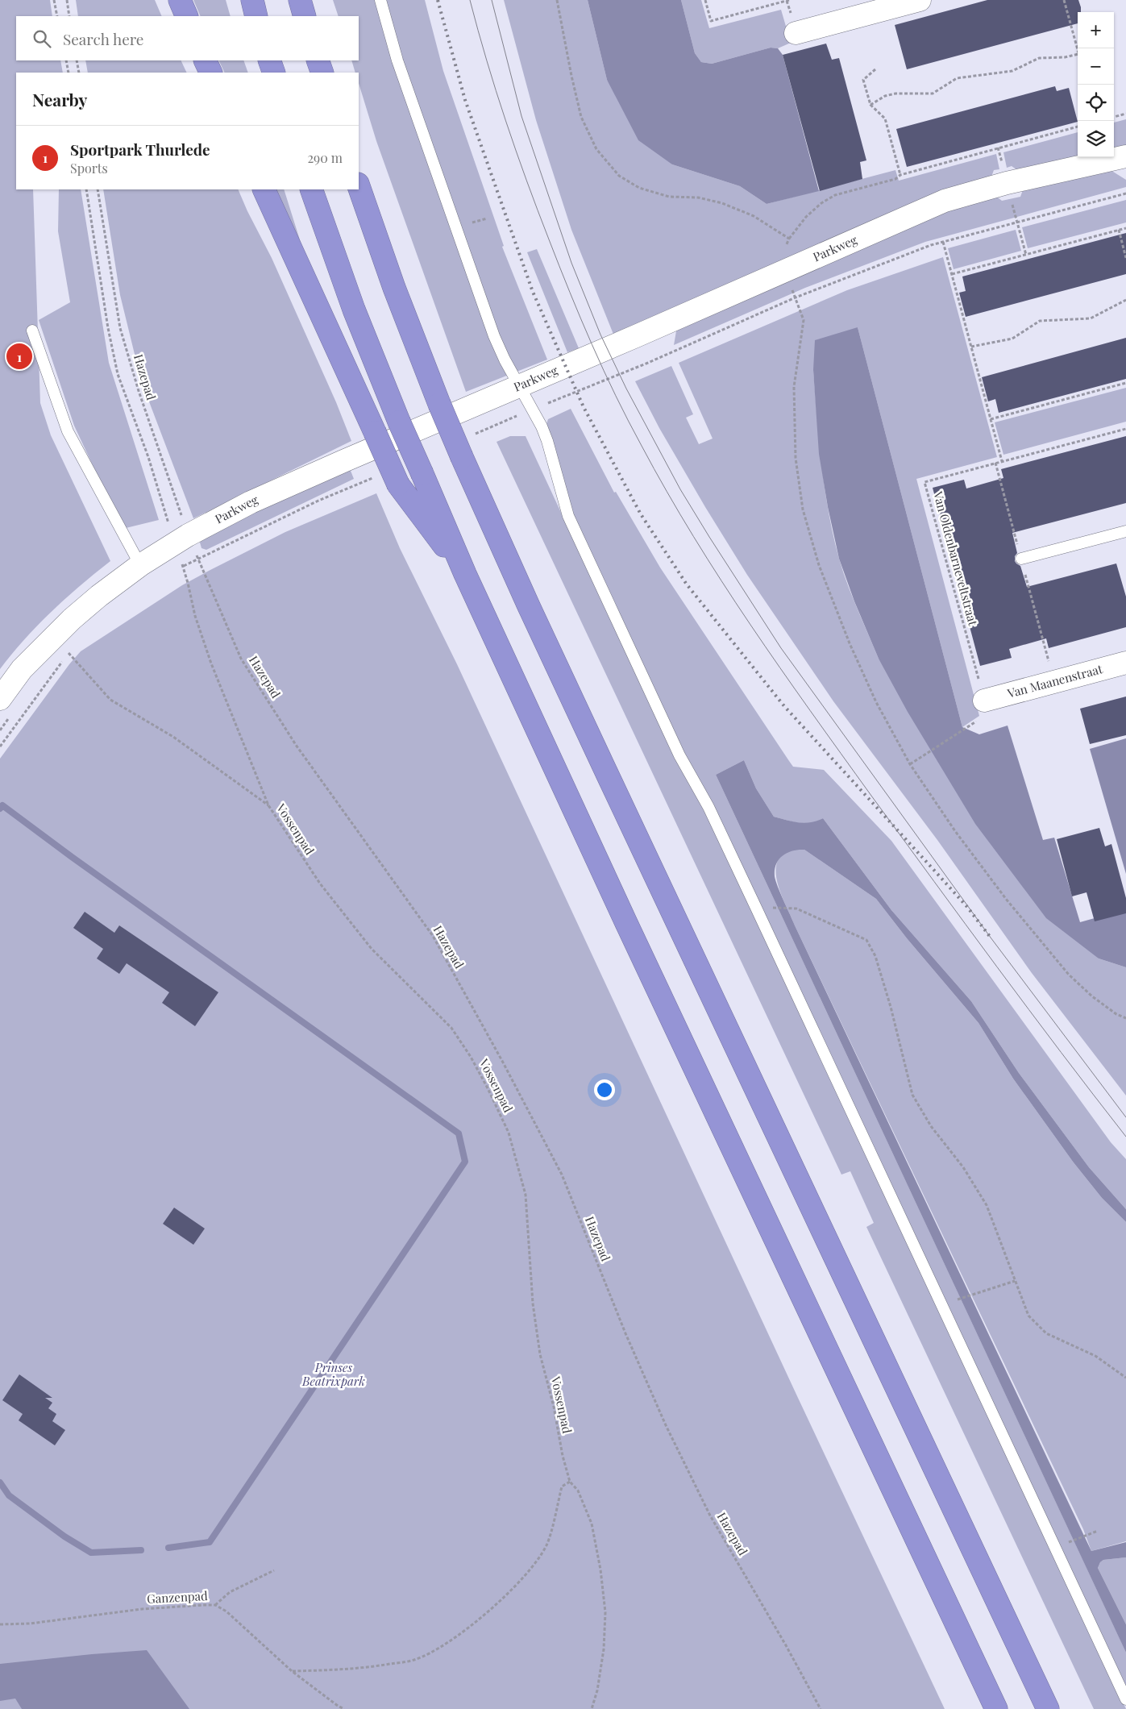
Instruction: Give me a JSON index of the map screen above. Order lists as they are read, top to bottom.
{
  "streets": {
    "street": ["Parkweg", "Van Maanenstraat"],
    "path": [
      "Hazepad",
      "Van Oldenbarneveltstraat",
      "Vossenpad",
      "Ganzenpad"
    ]
  },
  "crossings": [
    ["Parkweg", "Hazepad"],
    ["Parkweg", "Vossenpad"],
    ["Hazepad", "Vossenpad"],
    ["Van Oldenbarneveltstraat", "Van Maanenstraat"]
  ],
  "parks": ["Prinses Beatrixpark"],
  "page": {
    "map_buttons": ["+", "−"],
    "search": "Search here",
    "heading": "Nearby",
    "list": [
      {
        "mark": "1",
        "name": "Sportpark Thurlede",
        "note": "Sports",
        "value": "290 m"
      }
    ],
    "pins": "1"
  }
}
